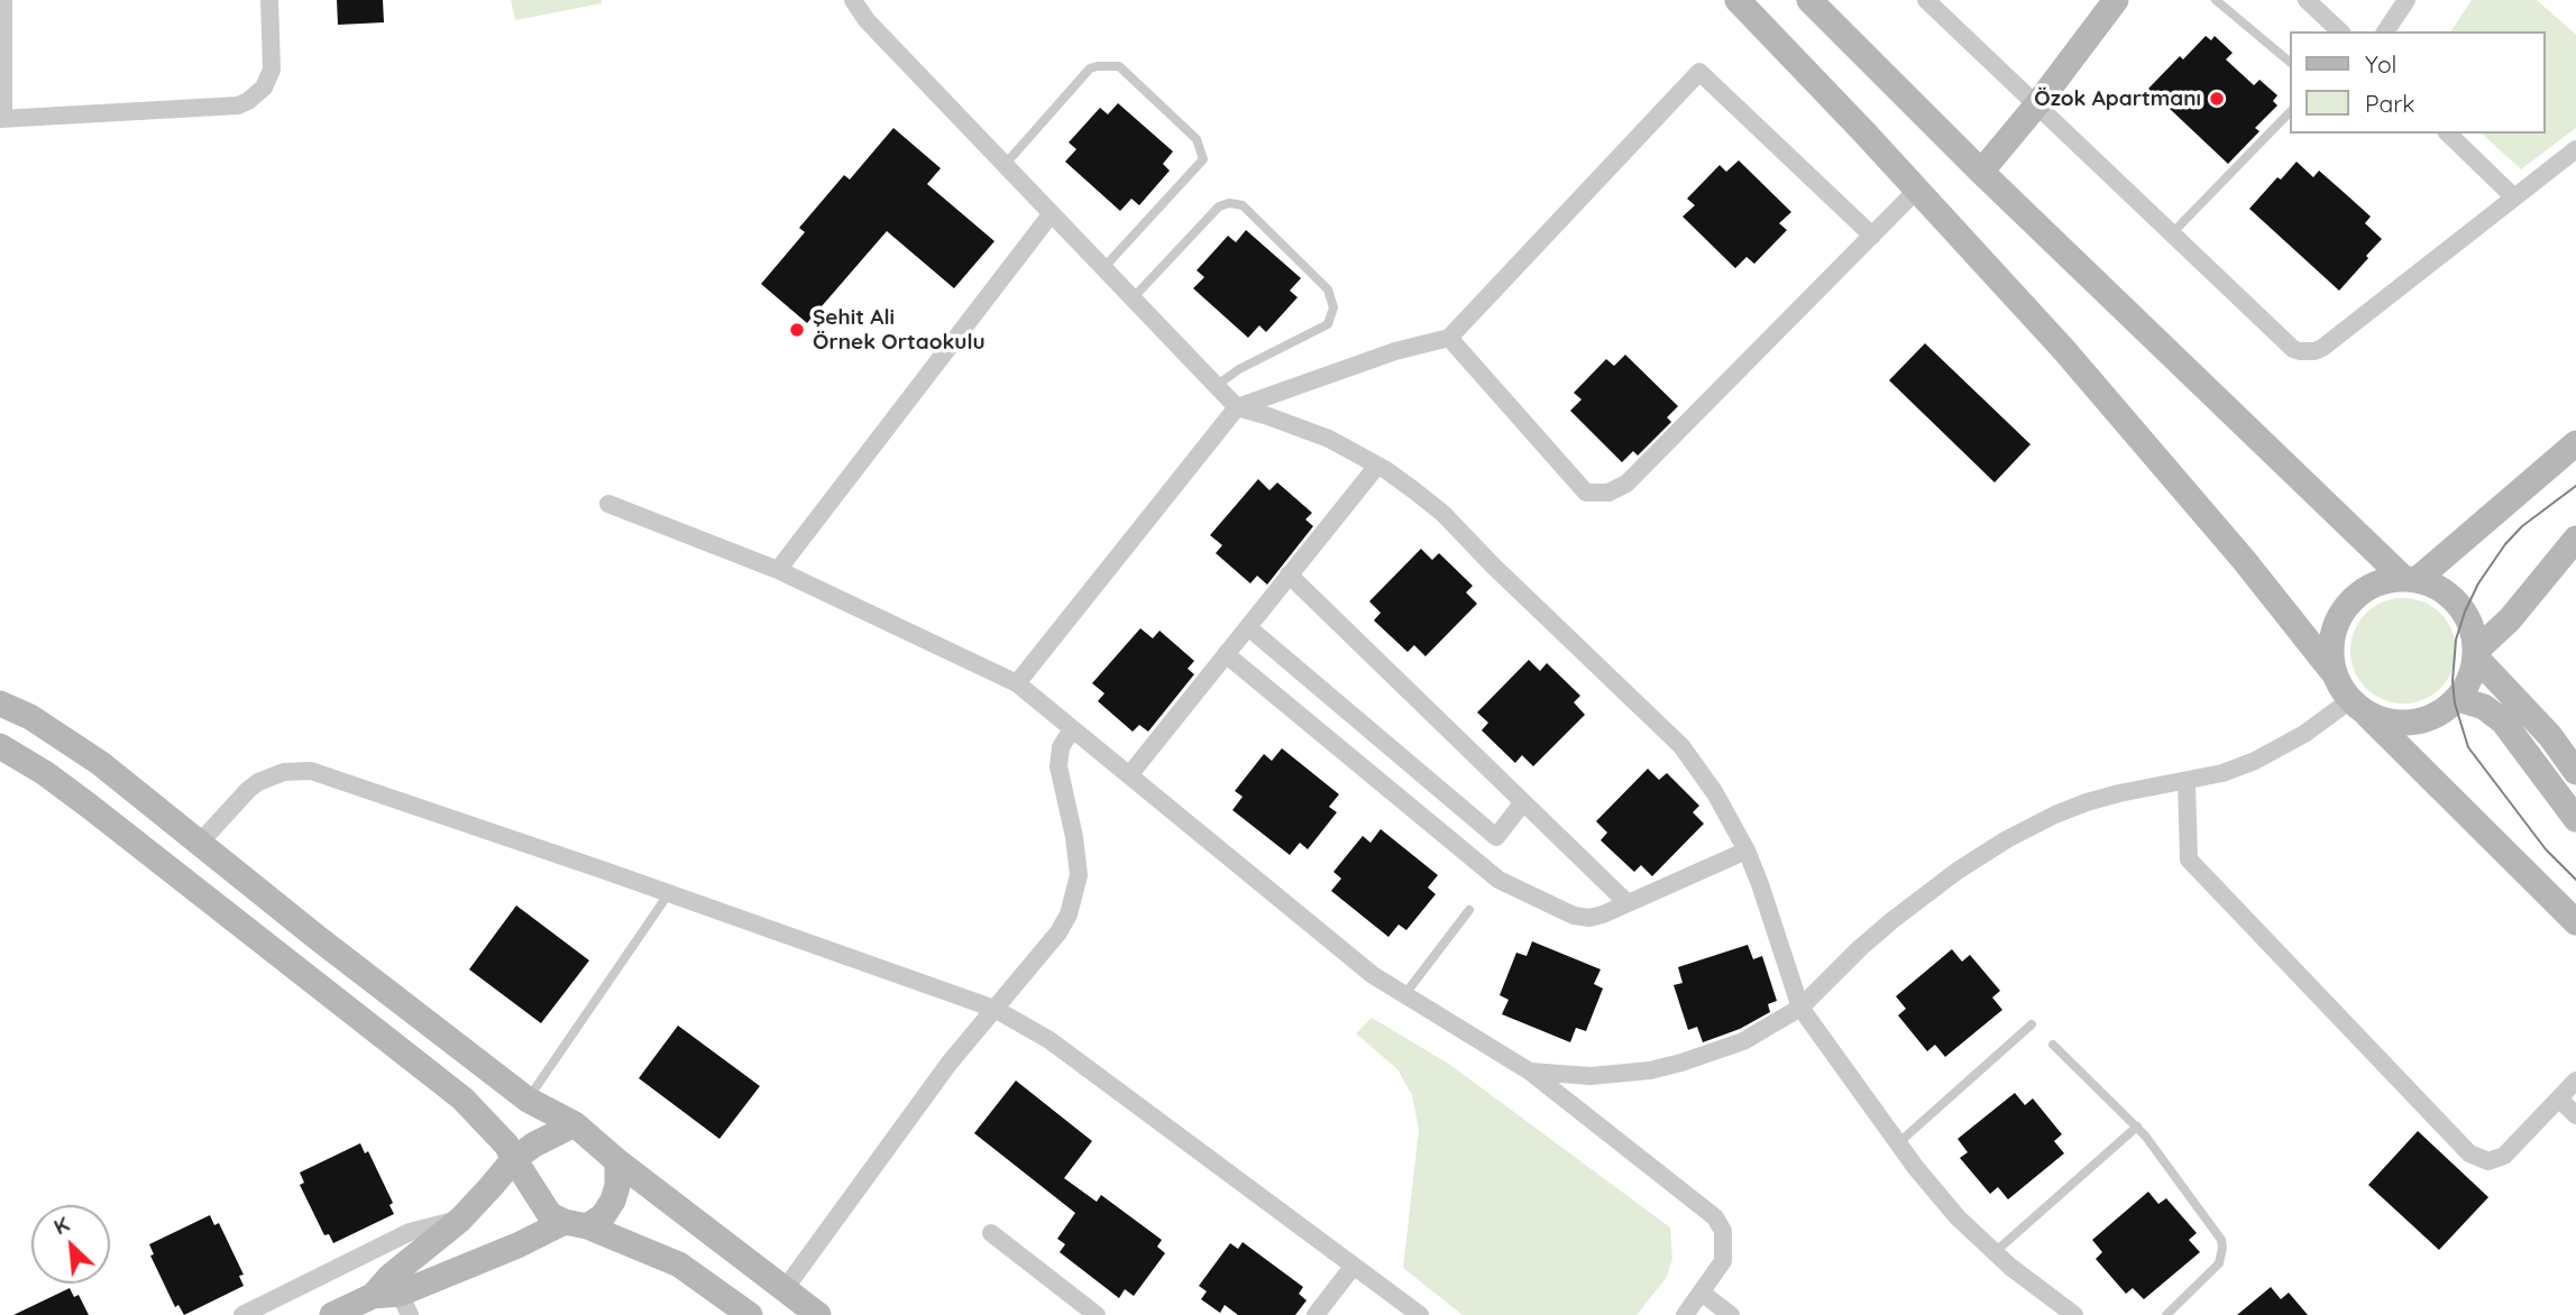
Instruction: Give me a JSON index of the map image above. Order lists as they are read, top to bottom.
{
  "places": ["Özok Apartmanı", "Şehit Ali Örnek Ortaokulu"],
  "legend": ["Yol", "Park"],
  "north": "top left"
}
